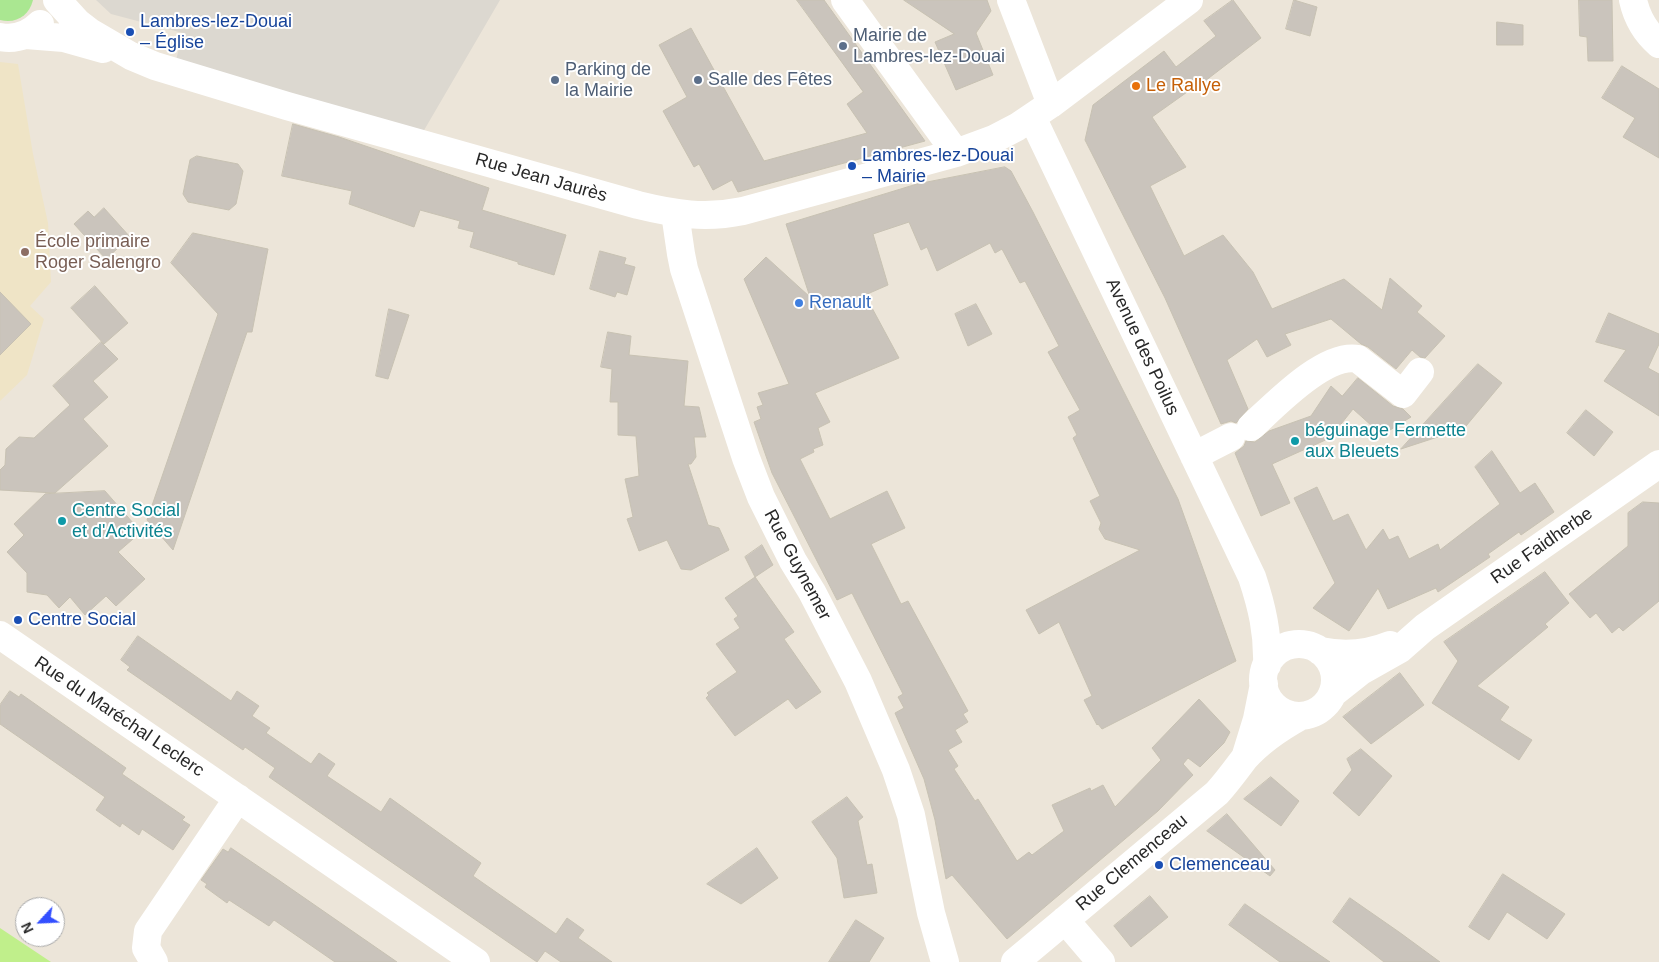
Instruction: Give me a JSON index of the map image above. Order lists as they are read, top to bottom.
{
  "streets": {
    "street": [
      "Rue Jean Jaurès",
      "Avenue des Poilus",
      "Rue Faidherbe",
      "Rue Guynemer",
      "Rue du Maréchal Leclerc",
      "Rue Clemenceau"
    ]
  },
  "crossings": [
    ["Rue Jean Jaurès", "Avenue des Poilus"],
    ["Rue Jean Jaurès", "Rue Guynemer"],
    ["Avenue des Poilus", "Rue Faidherbe"],
    ["Avenue des Poilus", "Rue Clemenceau"],
    ["Rue Faidherbe", "Rue Clemenceau"]
  ],
  "places": [
    "Lambres-lez-Douai – Église",
    "Mairie de Lambres-lez-Douai",
    "Parking de la Mairie",
    "Salle des Fêtes",
    "Le Rallye",
    "Lambres-lez-Douai – Mairie",
    "École primaire Roger Salengro",
    "Renault",
    "béguinage Fermette aux Bleuets",
    "Centre Social et d'Activités",
    "Centre Social",
    "Clemenceau"
  ],
  "north": "bottom left"
}
